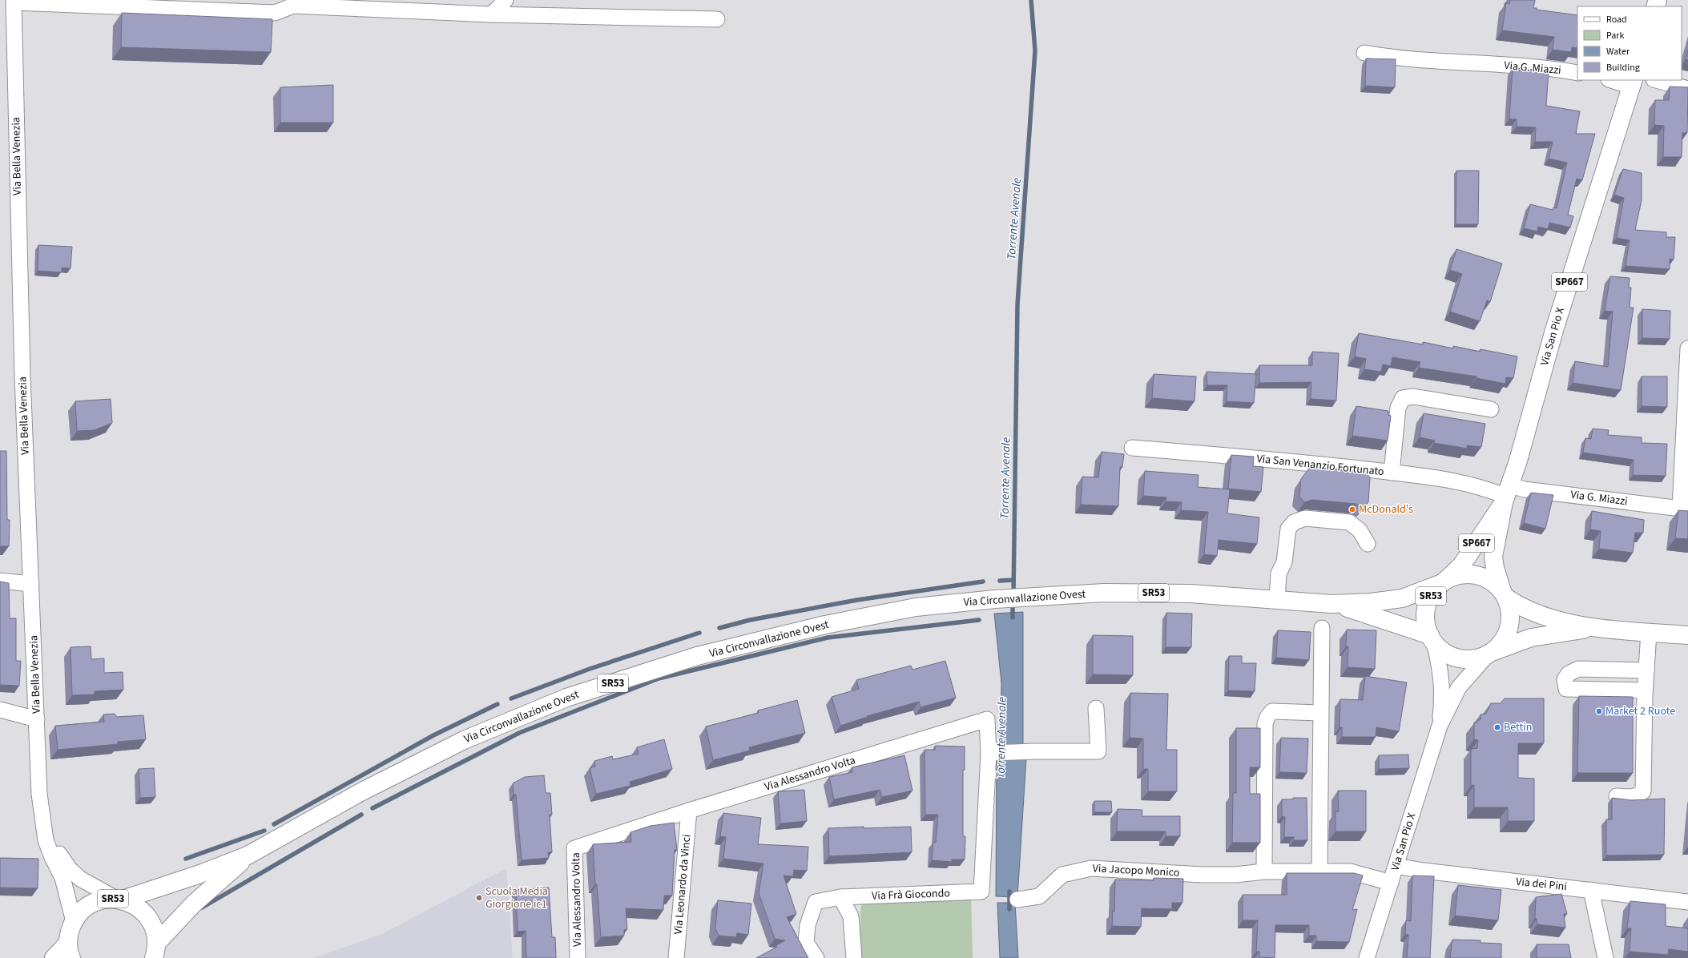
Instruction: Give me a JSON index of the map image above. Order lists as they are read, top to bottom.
{
  "streets": {
    "main road": [
      "SP667",
      "Via San Pio X",
      "SR53",
      "Via Circonvallazione Ovest"
    ],
    "street": [
      "Via G. Miazzi",
      "Via Bella Venezia",
      "Via San Venanzio Fortunato",
      "Via Alessandro Volta",
      "Via Jacopo Monico",
      "Via Leonardo da Vinci",
      "Via dei Pini",
      "Via Frà Giocondo"
    ]
  },
  "crossings": [
    ["Via G. Miazzi", "Via San Pio X"],
    ["Via G. Miazzi", "Via San Venanzio Fortunato"],
    ["Via Bella Venezia", "Via Circonvallazione Ovest"],
    ["Via San Pio X", "Via San Venanzio Fortunato"],
    ["Via San Pio X", "SR53"],
    ["Via San Pio X", "Via Circonvallazione Ovest"],
    ["Via San Pio X", "Via Jacopo Monico"],
    ["Via San Pio X", "Via dei Pini"],
    ["SR53", "Via Circonvallazione Ovest"],
    ["Via Alessandro Volta", "Via Leonardo da Vinci"],
    ["Via Alessandro Volta", "Via Frà Giocondo"]
  ],
  "water": ["Torrente Avenale"],
  "places": [
    "McDonald's",
    "Market 2 Ruote",
    "Bettin",
    "Scuola Media Giorgione ic1"
  ],
  "legend": [
    "Road",
    "Park",
    "Water",
    "Building"
  ]
}
